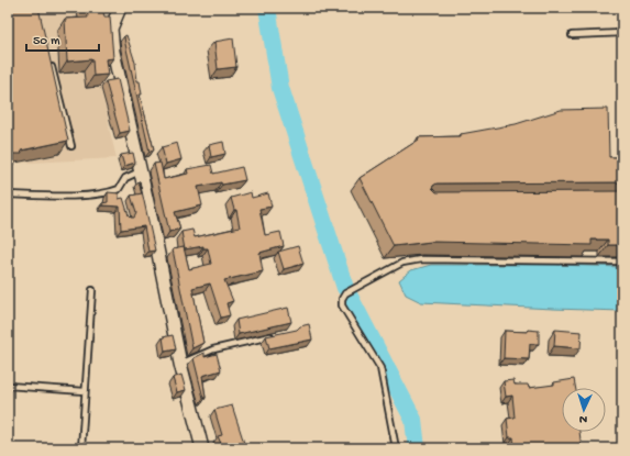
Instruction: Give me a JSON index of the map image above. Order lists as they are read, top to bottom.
{
  "scale_bar": "50 m",
  "north": "bottom"
}
